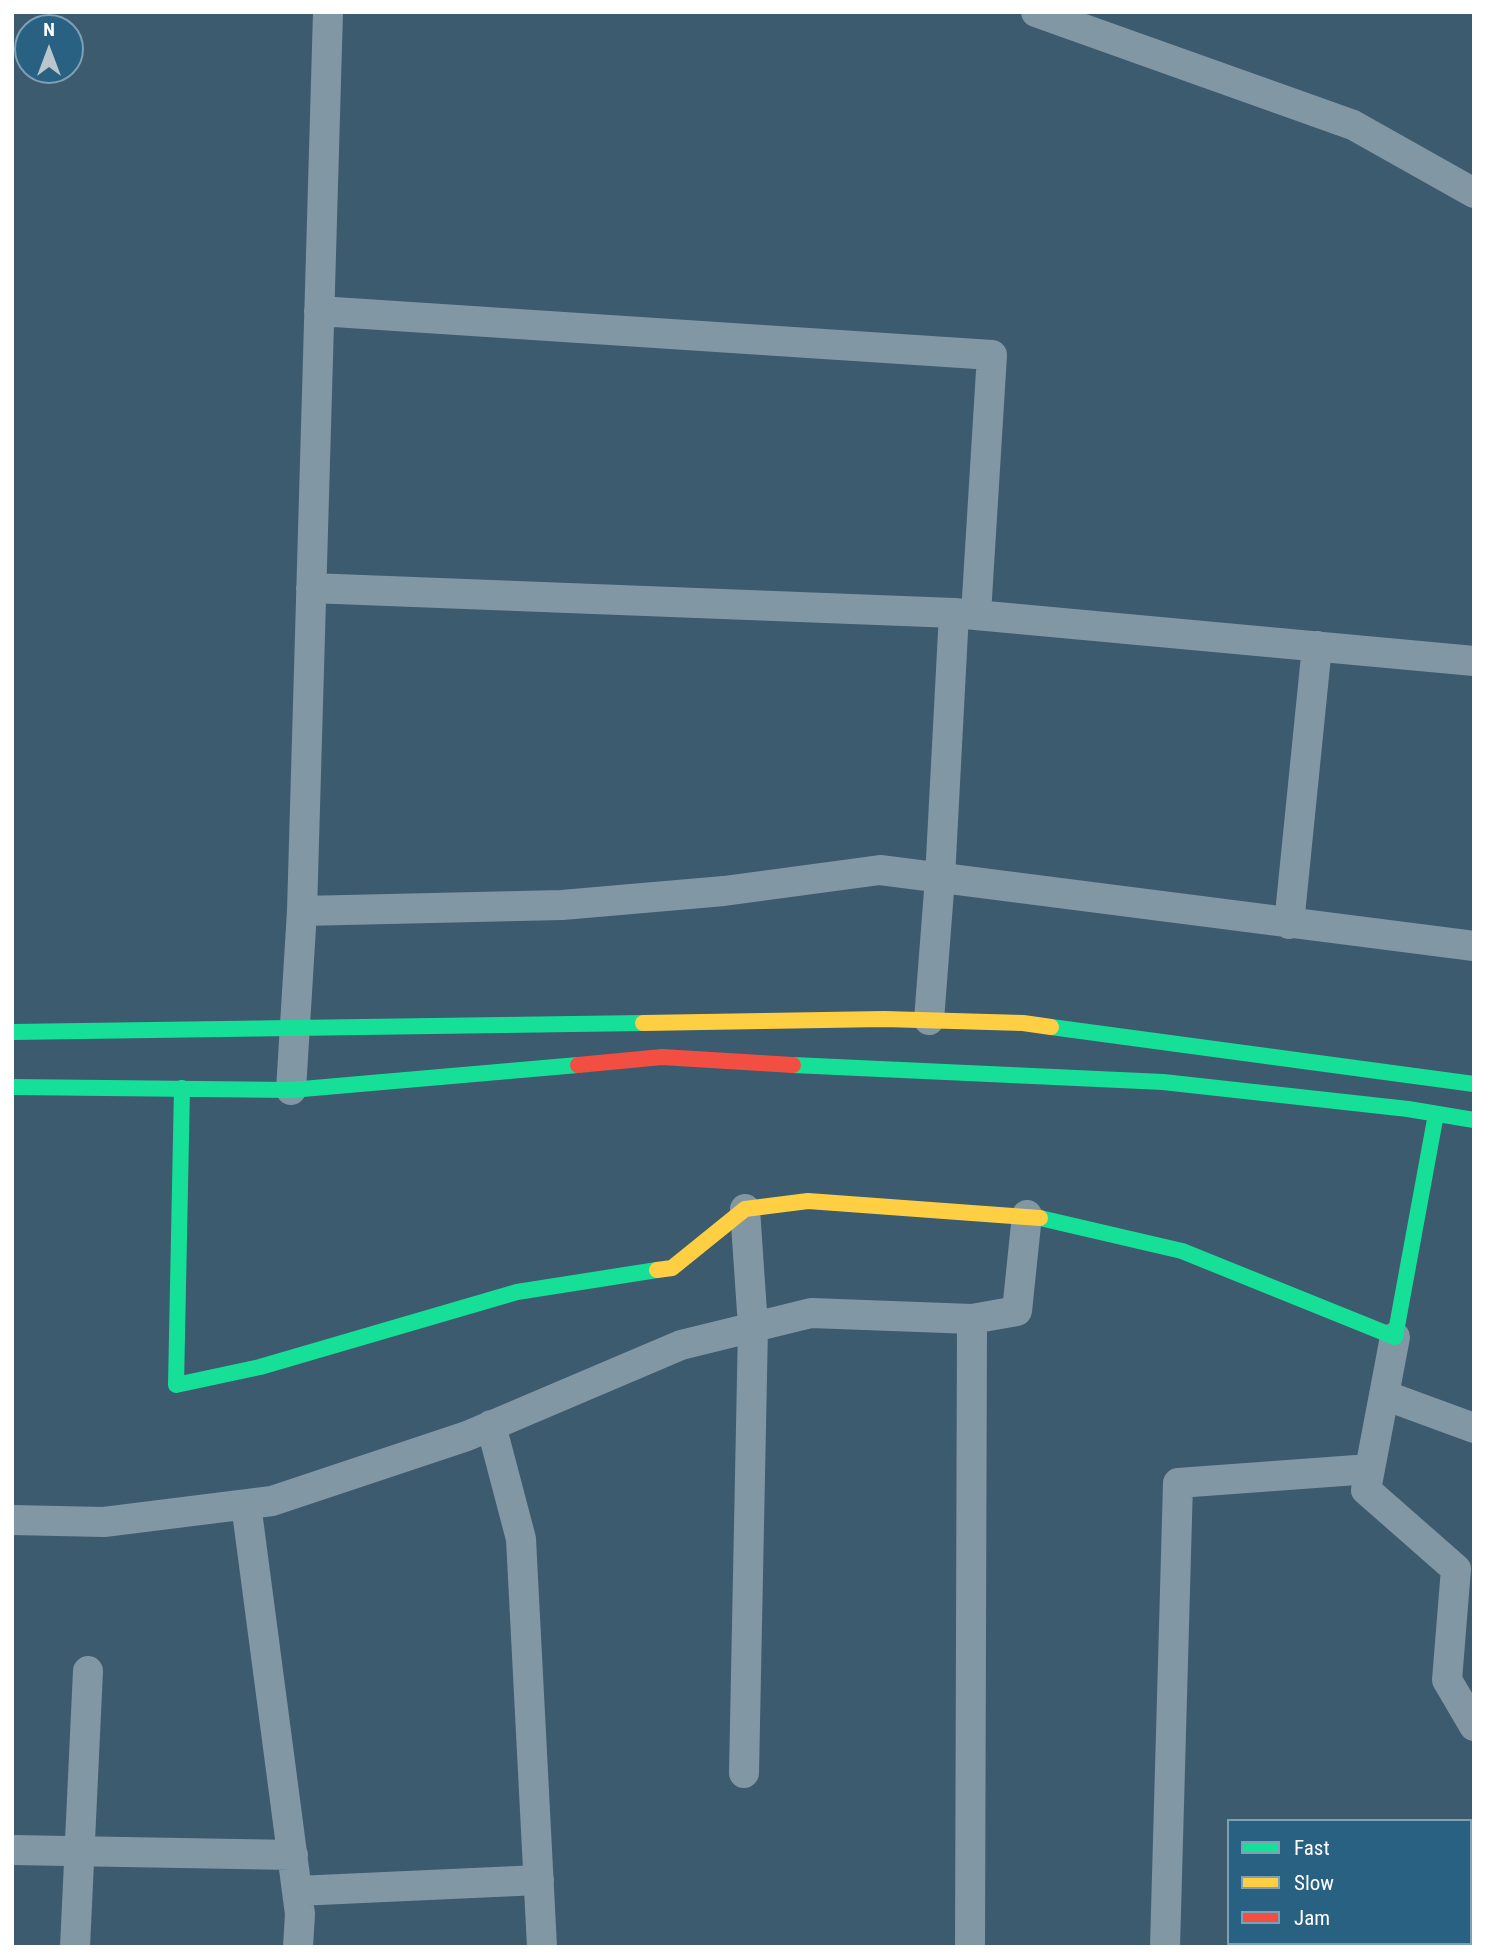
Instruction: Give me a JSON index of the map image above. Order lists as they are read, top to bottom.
{
  "legend": ["Fast", "Slow", "Jam"],
  "north": "top"
}
